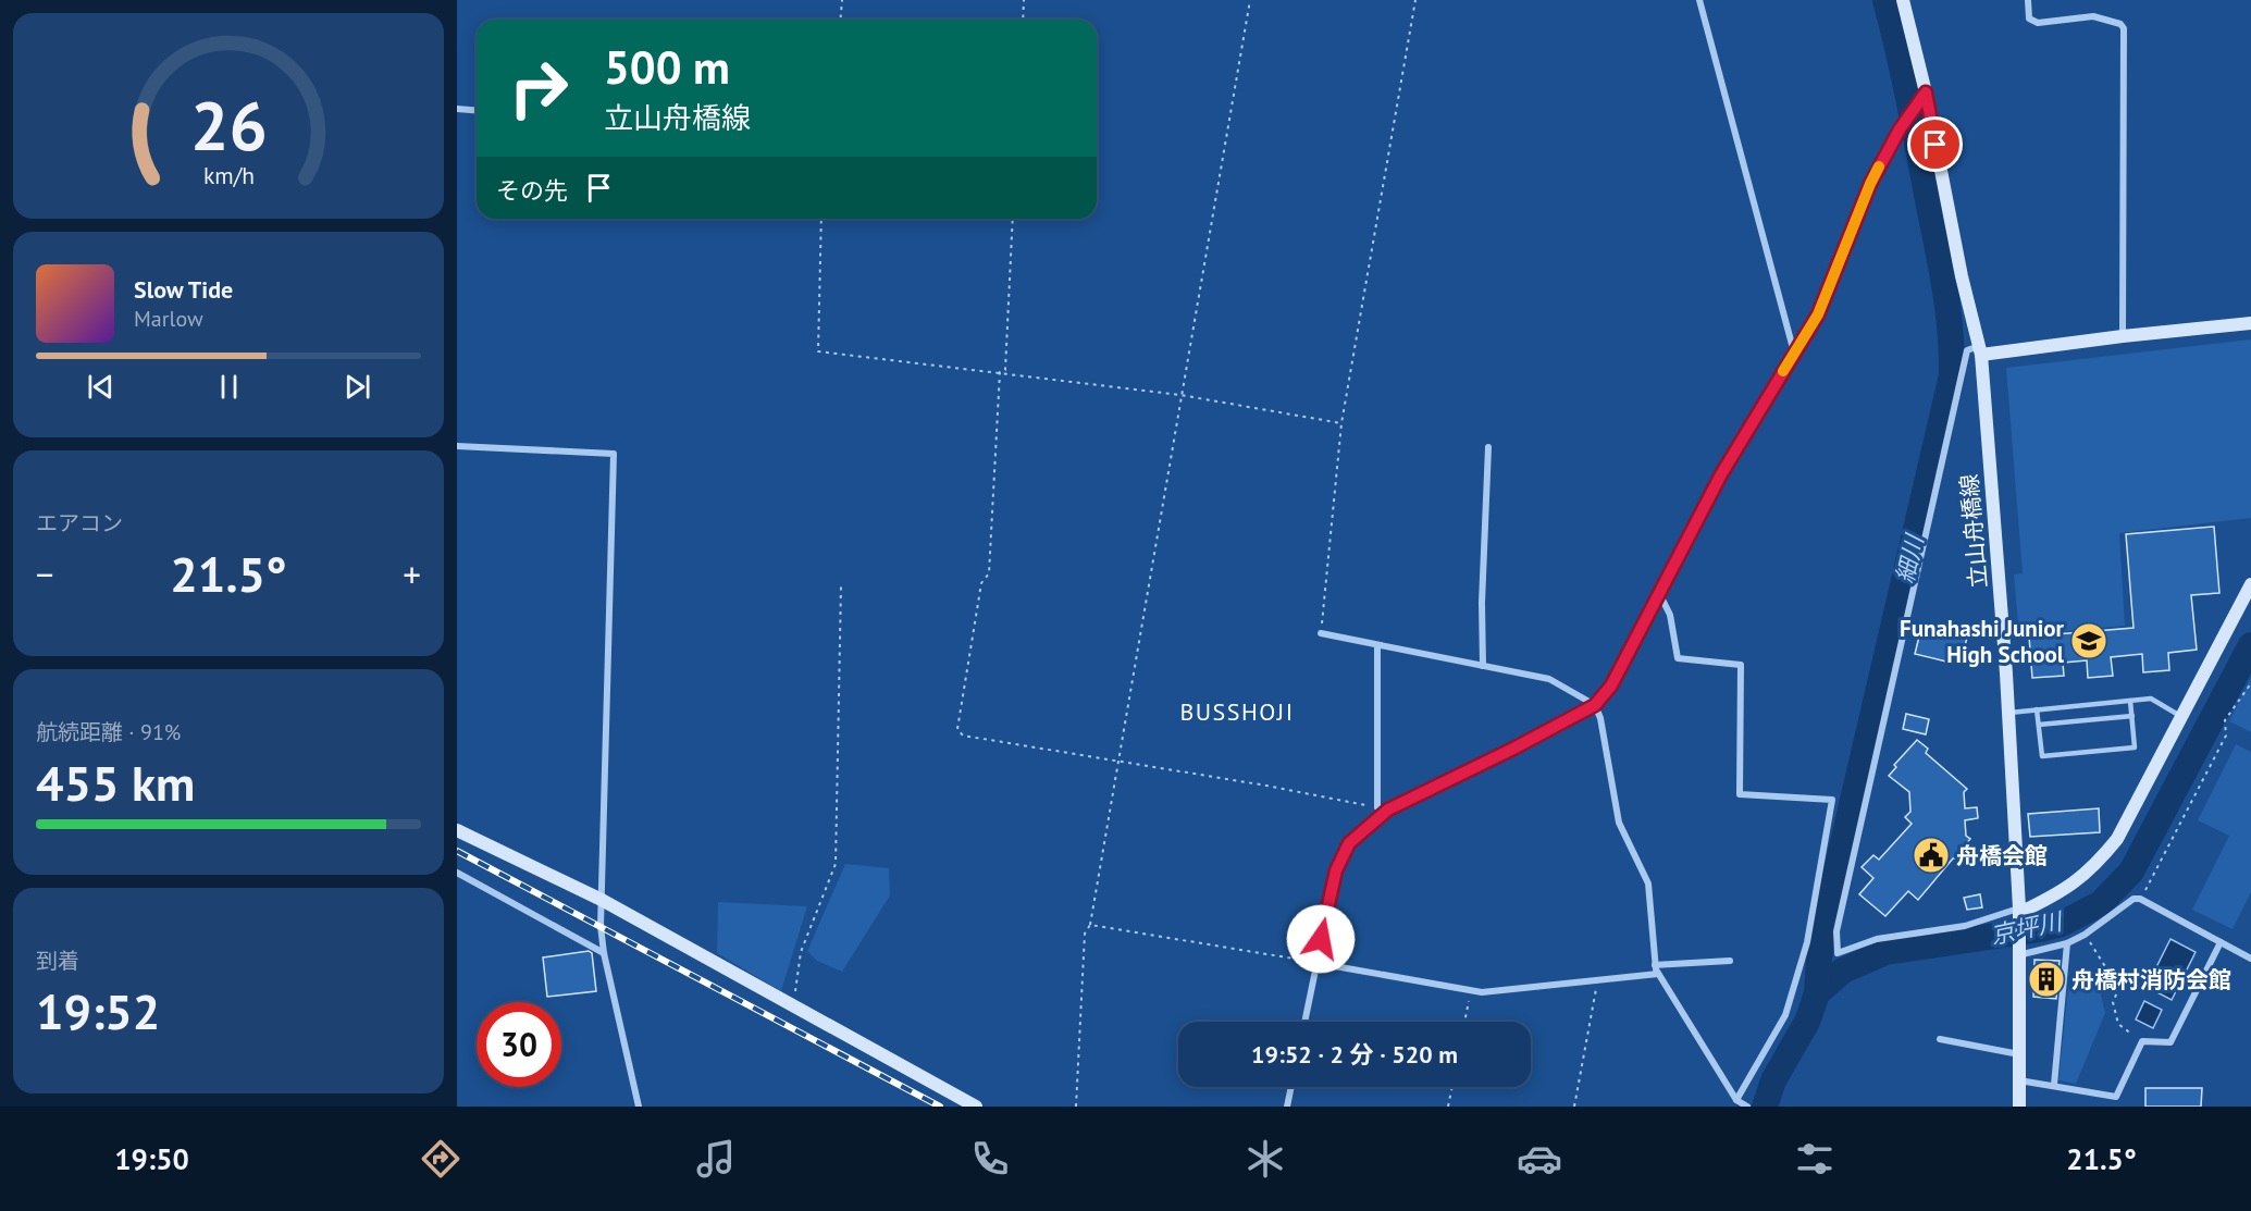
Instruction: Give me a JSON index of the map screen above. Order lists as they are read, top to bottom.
{
  "streets": {
    "street": ["立山舟橋線"]
  },
  "districts": ["BUSSHOJI"],
  "water": ["細川", "京坪川"],
  "places": {
    "school or university": ["Funahashi Junior High School"],
    "public building": ["舟橋会館"],
    "building": ["舟橋村消防会館"]
  },
  "page": {
    "turn": ["500 m", "立山舟橋線"],
    "then": "その先",
    "song": ["Slow Tide", "Marlow"],
    "tile": [
      "エアコン",
      ["航続距離 · 91%", "455 km"],
      ["到着", "19:52"]
    ],
    "heat": ["−", "21.5°", "+"],
    "limit": "30",
    "trip": "19:52 · 2 分 · 520 m",
    "tabs": ["19:50", "21.5°"],
    "gauge": ["26", "km/h"]
  }
}
